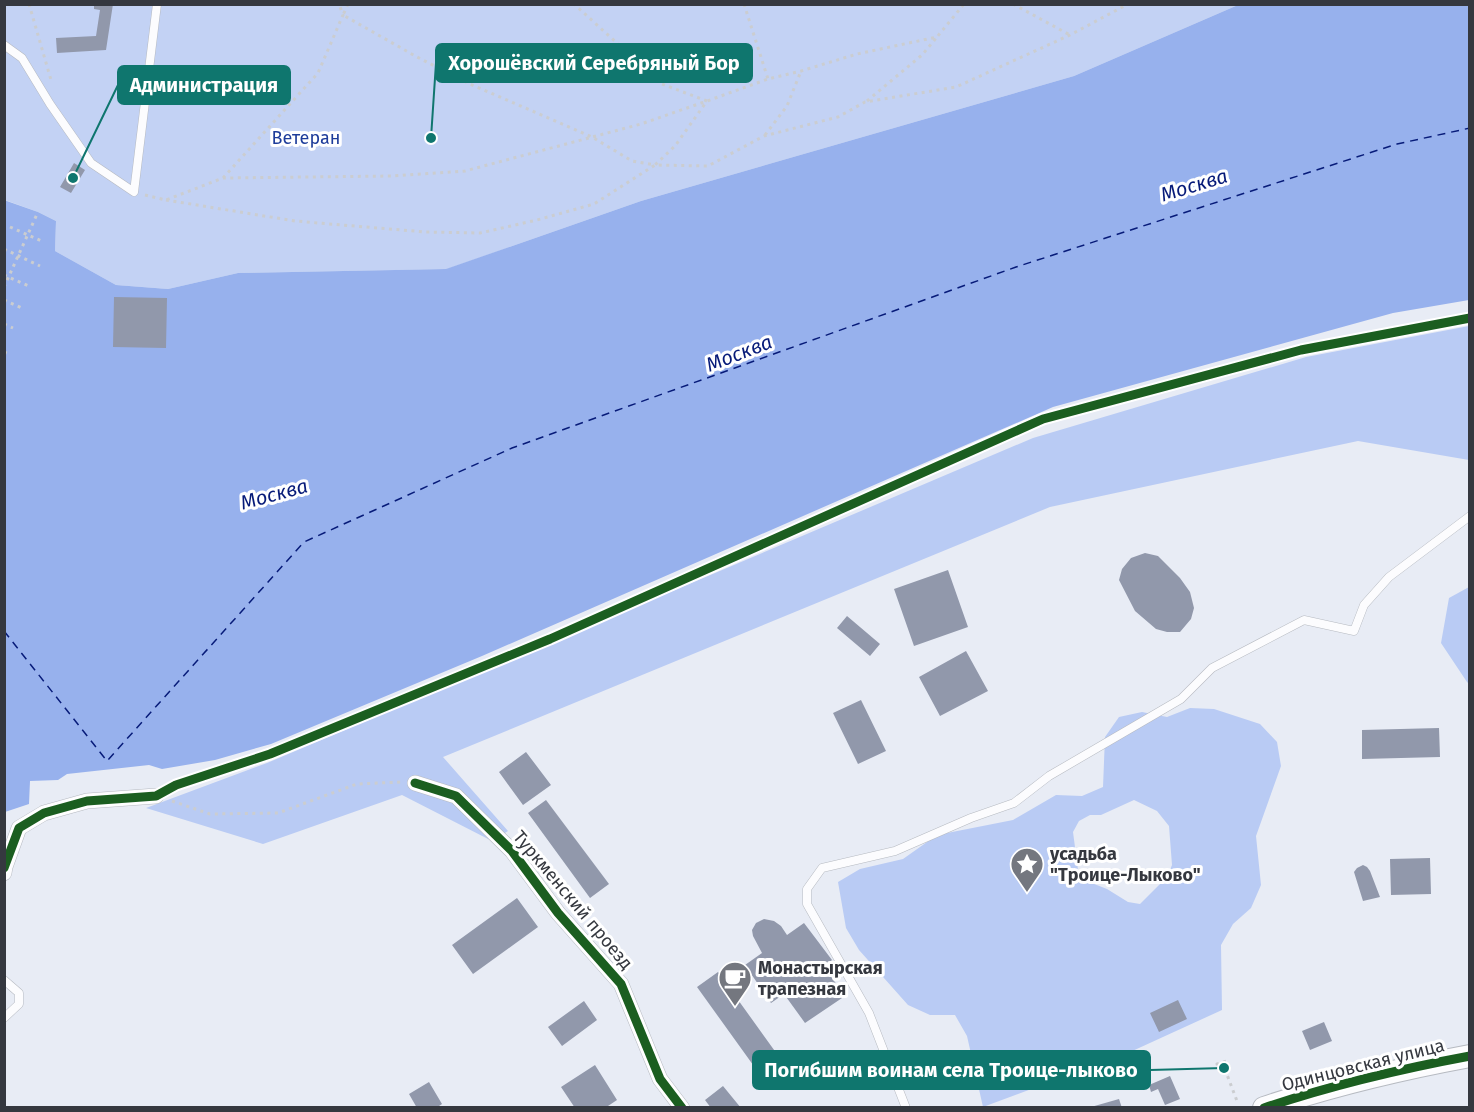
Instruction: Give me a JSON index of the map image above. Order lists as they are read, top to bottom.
{
  "streets": {
    "street": ["Туркменский проезд", "Одинцовская улица"]
  },
  "water": ["Москва"],
  "parks": ["Ветеран"],
  "places": {
    "other": ["Хорошёвский Серебряный Бор", "Администрация", "Погибшим воинам села Троице-лыково"],
    "place": ["усадьба \"Троице-Лыково\""],
    "cafe": ["Монастырская трапезная"]
  }
}
